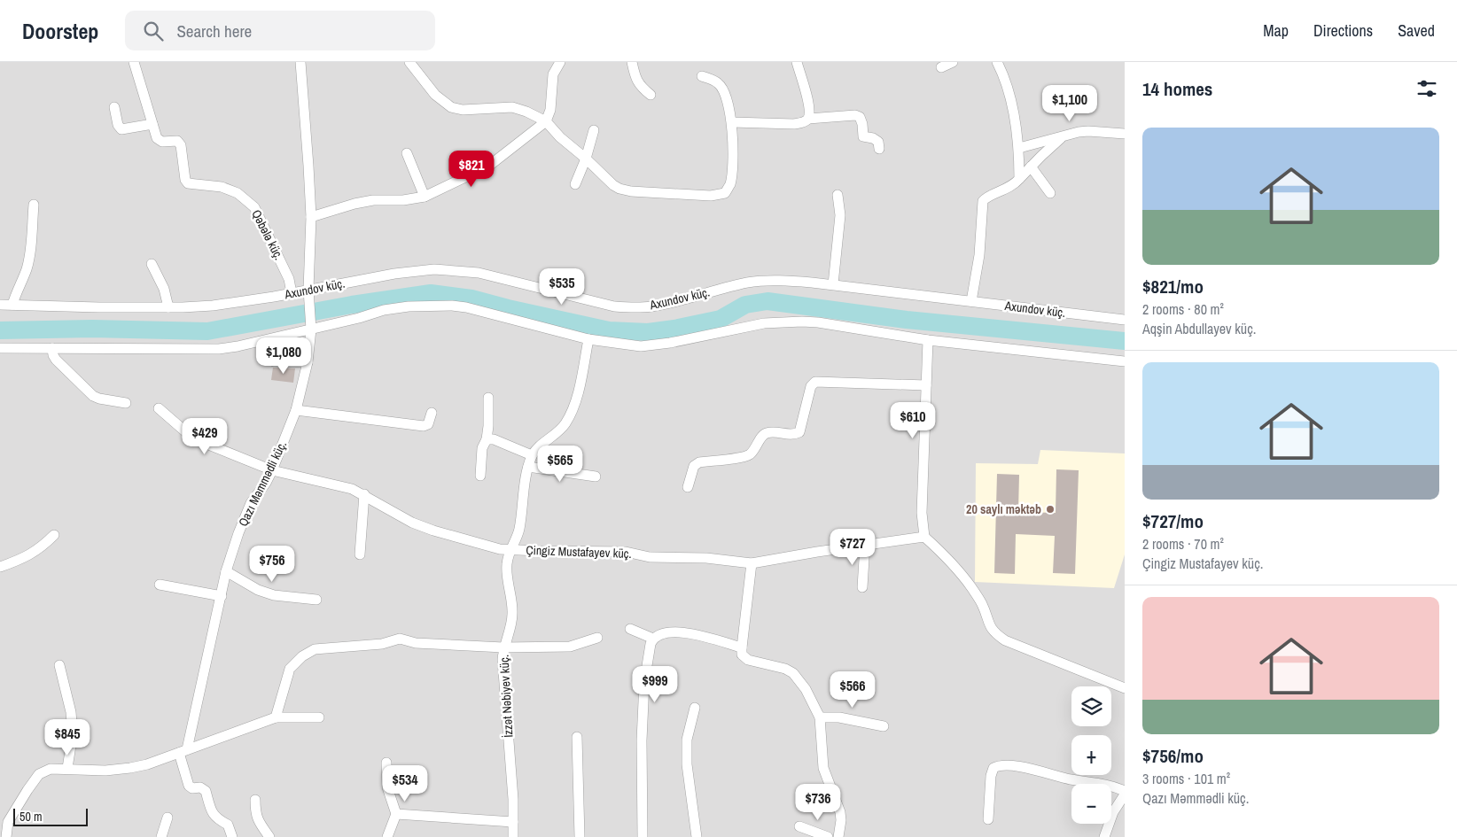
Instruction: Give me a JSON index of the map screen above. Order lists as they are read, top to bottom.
{
  "streets": {
    "street": [
      "Qəbələ küç.",
      "Axundov küç.",
      "Qazı Məmmədli küç.",
      "Çingiz Mustafayev küç.",
      "İzzət Nəbiyev küç."
    ]
  },
  "crossings": [
    ["Qəbələ küç.", "Axundov küç."],
    ["Axundov küç.", "Qazı Məmmədli küç."],
    ["Qazı Məmmədli küç.", "Çingiz Mustafayev küç."],
    ["Çingiz Mustafayev küç.", "İzzət Nəbiyev küç."]
  ],
  "places": ["20 saylı məktəb"],
  "scale_bar": "50 m",
  "page": {
    "header": "Doorstep",
    "search": "Search here",
    "nav": ["Map", "Directions", "Saved"],
    "heading": "14 homes",
    "price": [
      "$1,100",
      "$821",
      "$535",
      "$1,080",
      "$610",
      "$429",
      "$565",
      "$727",
      "$756",
      "$999",
      "$566",
      "$845",
      "$534",
      "$736"
    ],
    "list": [
      {
        "name": "$821/mo",
        "note": "2 rooms · 80 m² · Aqşin Abdullayev küç."
      },
      {
        "name": "$727/mo",
        "note": "2 rooms · 70 m² · Çingiz Mustafayev küç."
      },
      {
        "name": "$756/mo",
        "note": "3 rooms · 101 m² · Qazı Məmmədli küç."
      }
    ],
    "map_buttons": ["+", "−"],
    "scale": "50 m"
  }
}
